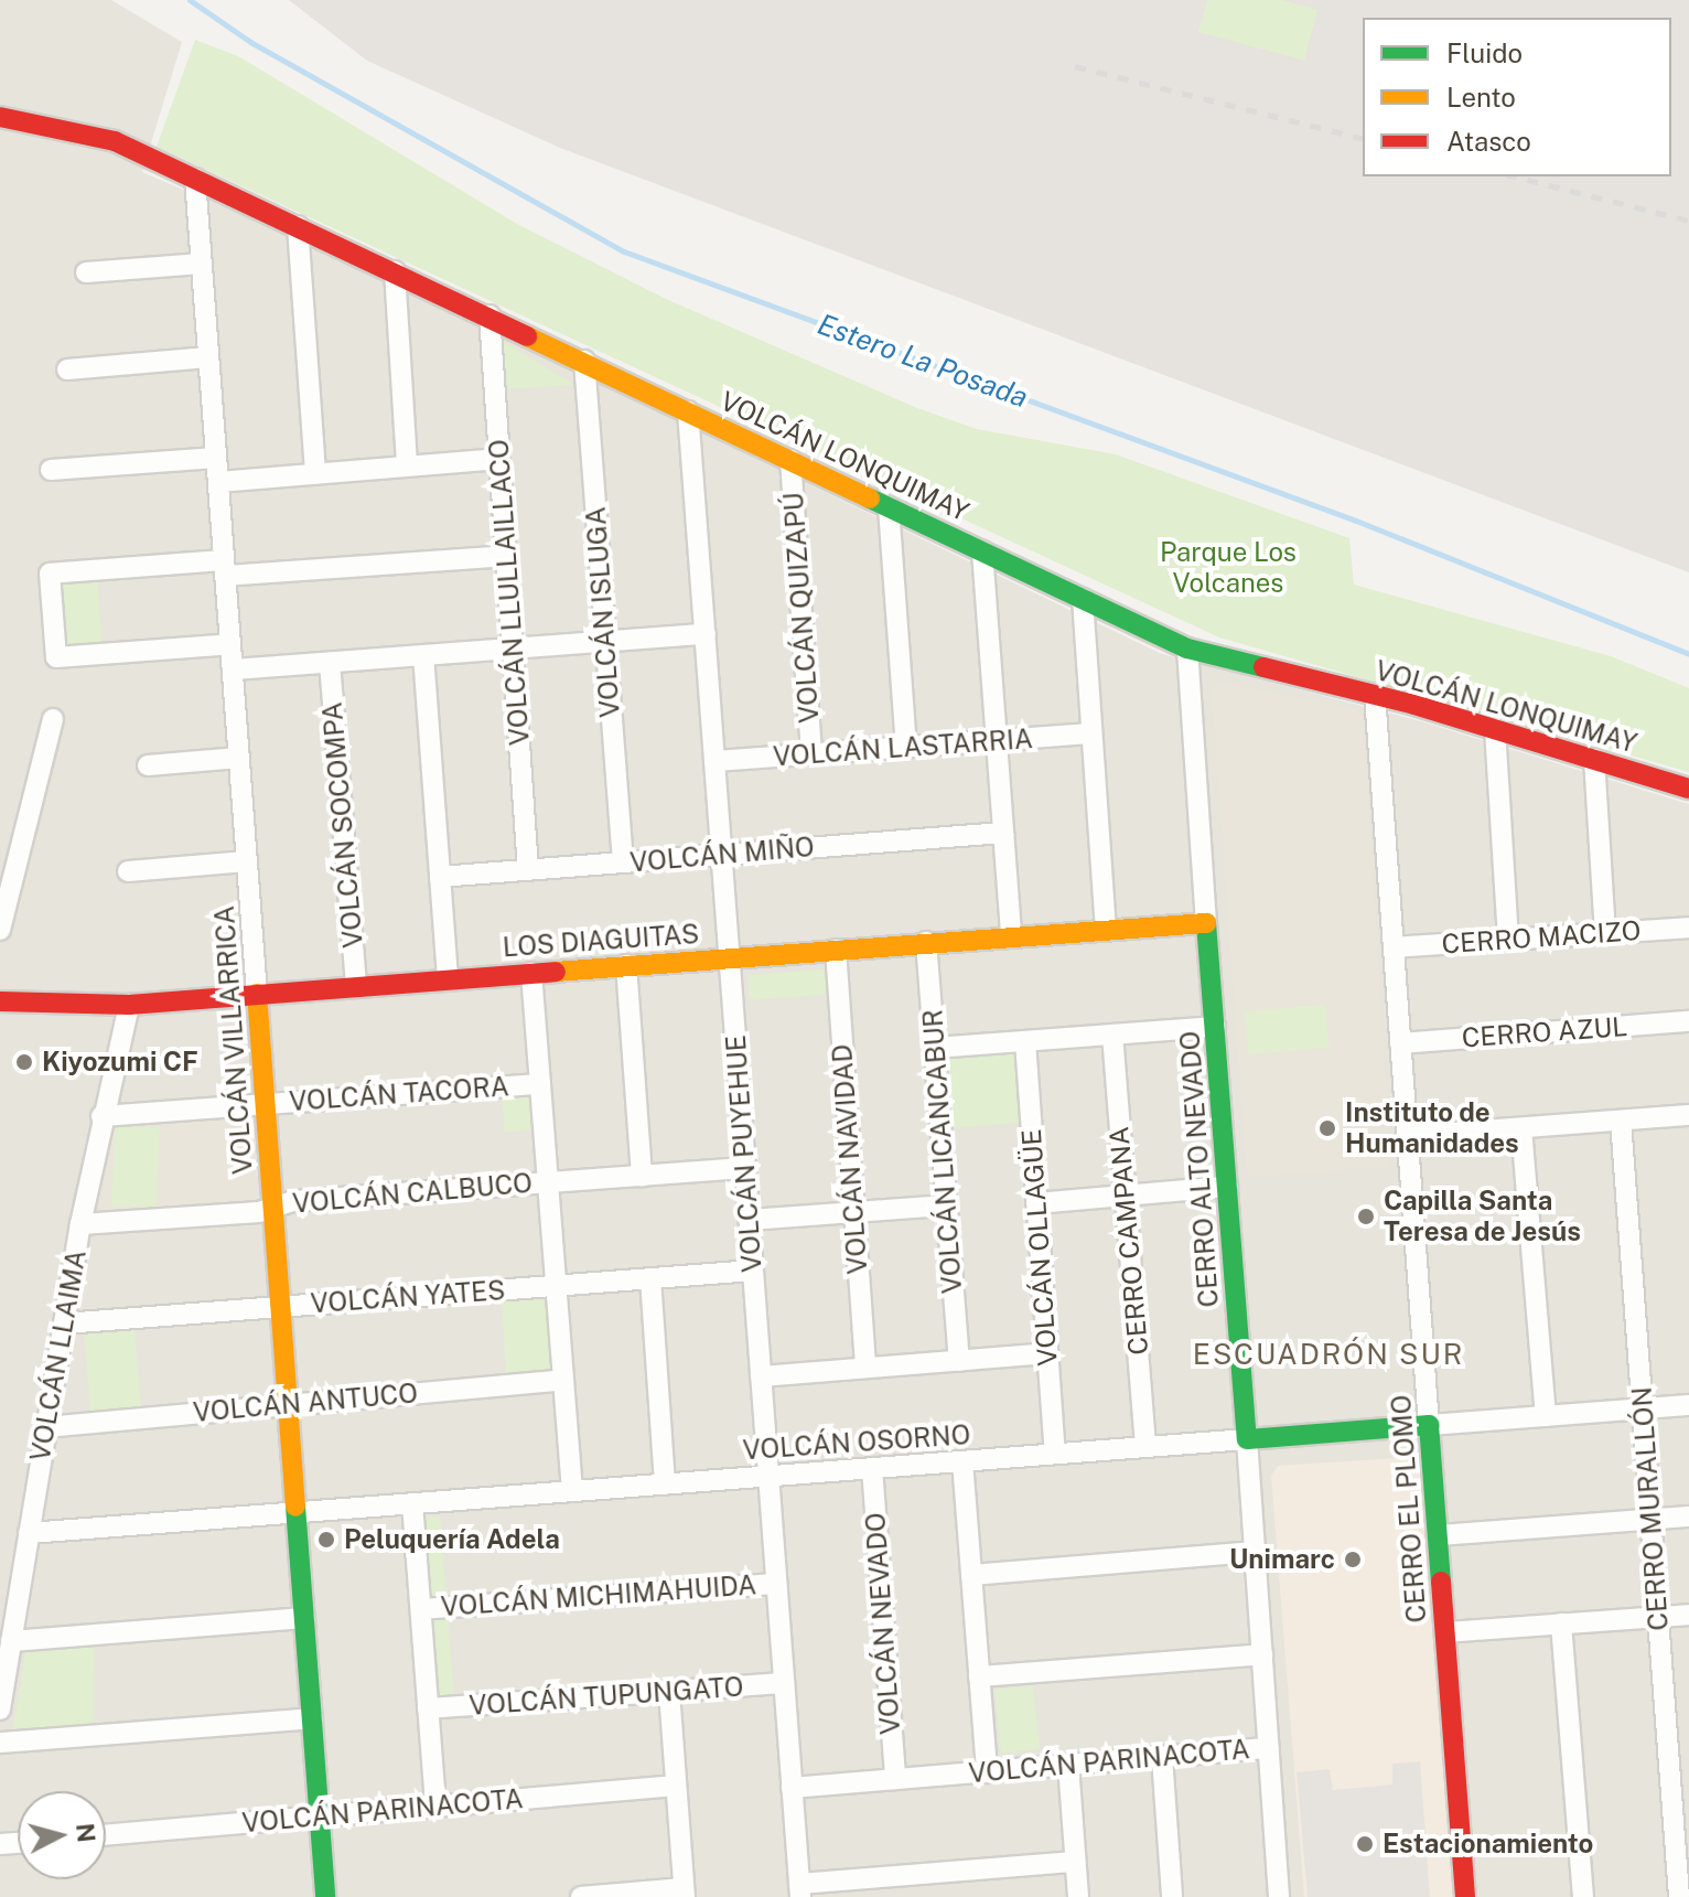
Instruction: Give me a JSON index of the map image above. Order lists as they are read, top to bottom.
{
  "streets": {
    "street": [
      "VOLCÁN LONQUIMAY",
      "VOLCÁN LLULLAILLACO",
      "VOLCÁN QUIZAPÚ",
      "VOLCÁN ISLUGA",
      "VOLCÁN LASTARRIA",
      "VOLCÁN SOCOMPA",
      "VOLCÁN MIÑO",
      "CERRO MACIZO",
      "LOS DIAGUITAS",
      "CERRO AZUL",
      "VOLCÁN VILLARRICA",
      "VOLCÁN TACORA",
      "VOLCÁN LICANCABUR",
      "VOLCÁN PUYEHUE",
      "VOLCÁN NAVIDAD",
      "CERRO ALTO NEVADO",
      "VOLCÁN CALBUCO",
      "CERRO CAMPANA",
      "VOLCÁN OLLAGÜE",
      "VOLCÁN YATES",
      "VOLCÁN LLAIMA",
      "VOLCÁN ANTUCO",
      "VOLCÁN OSORNO",
      "CERRO EL PLOMO",
      "CERRO MURALLÓN",
      "VOLCÁN MICHIMAHUIDA",
      "VOLCÁN NEVADO",
      "VOLCÁN TUPUNGATO",
      "VOLCÁN PARINACOTA"
    ]
  },
  "crossings": [
    ["VOLCÁN LONQUIMAY", "VOLCÁN LLULLAILLACO"],
    ["VOLCÁN LONQUIMAY", "VOLCÁN QUIZAPÚ"],
    ["VOLCÁN LONQUIMAY", "VOLCÁN ISLUGA"],
    ["VOLCÁN LONQUIMAY", "VOLCÁN VILLARRICA"],
    ["VOLCÁN LONQUIMAY", "VOLCÁN PUYEHUE"],
    ["VOLCÁN LONQUIMAY", "CERRO ALTO NEVADO"],
    ["VOLCÁN LONQUIMAY", "CERRO EL PLOMO"],
    ["VOLCÁN LLULLAILLACO", "VOLCÁN MIÑO"],
    ["VOLCÁN QUIZAPÚ", "VOLCÁN LASTARRIA"],
    ["VOLCÁN ISLUGA", "VOLCÁN MIÑO"],
    ["VOLCÁN LASTARRIA", "VOLCÁN PUYEHUE"],
    ["VOLCÁN SOCOMPA", "LOS DIAGUITAS"],
    ["VOLCÁN MIÑO", "VOLCÁN PUYEHUE"],
    ["CERRO MACIZO", "CERRO EL PLOMO"],
    ["LOS DIAGUITAS", "VOLCÁN VILLARRICA"],
    ["LOS DIAGUITAS", "VOLCÁN LICANCABUR"],
    ["LOS DIAGUITAS", "VOLCÁN PUYEHUE"],
    ["LOS DIAGUITAS", "VOLCÁN NAVIDAD"],
    ["LOS DIAGUITAS", "CERRO ALTO NEVADO"],
    ["LOS DIAGUITAS", "VOLCÁN LLAIMA"],
    ["CERRO AZUL", "CERRO EL PLOMO"],
    ["VOLCÁN VILLARRICA", "VOLCÁN TACORA"],
    ["VOLCÁN VILLARRICA", "VOLCÁN CALBUCO"],
    ["VOLCÁN VILLARRICA", "VOLCÁN YATES"],
    ["VOLCÁN VILLARRICA", "VOLCÁN ANTUCO"],
    ["VOLCÁN VILLARRICA", "VOLCÁN OSORNO"],
    ["VOLCÁN VILLARRICA", "VOLCÁN PARINACOTA"],
    ["VOLCÁN TACORA", "VOLCÁN LLAIMA"],
    ["VOLCÁN PUYEHUE", "VOLCÁN CALBUCO"],
    ["VOLCÁN PUYEHUE", "VOLCÁN YATES"],
    ["VOLCÁN PUYEHUE", "VOLCÁN OSORNO"],
    ["VOLCÁN PUYEHUE", "VOLCÁN MICHIMAHUIDA"],
    ["VOLCÁN PUYEHUE", "VOLCÁN TUPUNGATO"],
    ["VOLCÁN PUYEHUE", "VOLCÁN PARINACOTA"],
    ["CERRO ALTO NEVADO", "VOLCÁN OSORNO"],
    ["CERRO ALTO NEVADO", "VOLCÁN PARINACOTA"],
    ["VOLCÁN CALBUCO", "VOLCÁN LLAIMA"],
    ["CERRO CAMPANA", "VOLCÁN OSORNO"],
    ["VOLCÁN OLLAGÜE", "VOLCÁN OSORNO"],
    ["VOLCÁN YATES", "VOLCÁN LLAIMA"],
    ["VOLCÁN LLAIMA", "VOLCÁN ANTUCO"],
    ["VOLCÁN LLAIMA", "VOLCÁN OSORNO"],
    ["VOLCÁN OSORNO", "CERRO EL PLOMO"],
    ["VOLCÁN OSORNO", "CERRO MURALLÓN"],
    ["VOLCÁN OSORNO", "VOLCÁN NEVADO"],
    ["VOLCÁN NEVADO", "VOLCÁN PARINACOTA"]
  ],
  "districts": ["ESCUADRÓN SUR"],
  "water": ["Estero La Posada"],
  "parks": ["Parque Los Volcanes"],
  "places": [
    "Kiyozumi CF",
    "Instituto de Humanidades",
    "Capilla Santa Teresa de Jesús",
    "Peluquería Adela",
    "Unimarc",
    "Estacionamiento"
  ],
  "legend": ["Fluido", "Lento", "Atasco"],
  "north": "right"
}
